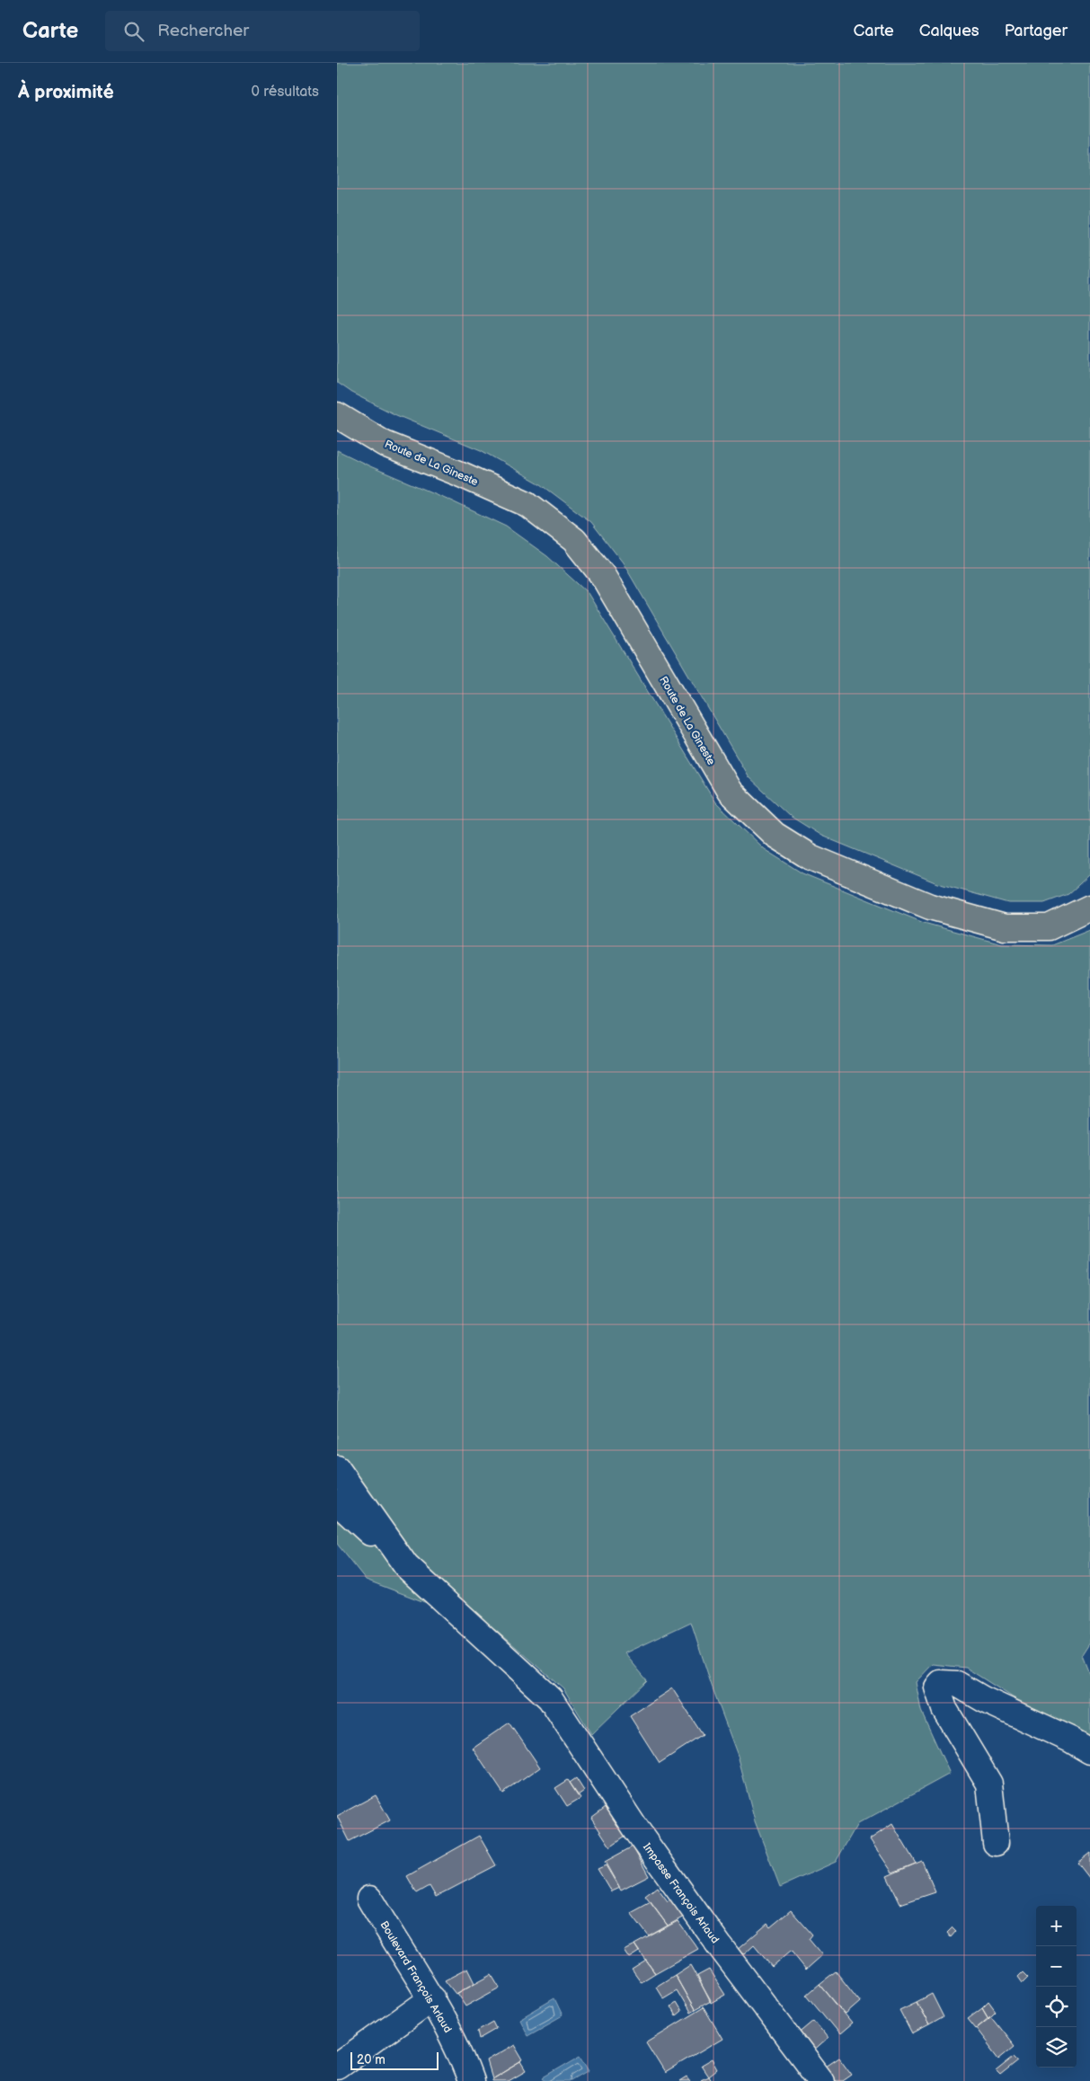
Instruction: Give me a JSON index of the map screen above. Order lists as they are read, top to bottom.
{
  "streets": {
    "main road": ["Route de La Gineste"],
    "street": ["Impasse François Arlaud", "Boulevard François Arlaud"]
  },
  "scale_bar": "20 m",
  "page": {
    "header": "Carte",
    "search": "Rechercher",
    "nav": ["Carte", "Calques", "Partager"],
    "heading": ["À proximité", "0 résultats"],
    "map_buttons": ["+", "−"],
    "scale": "20 m"
  }
}
